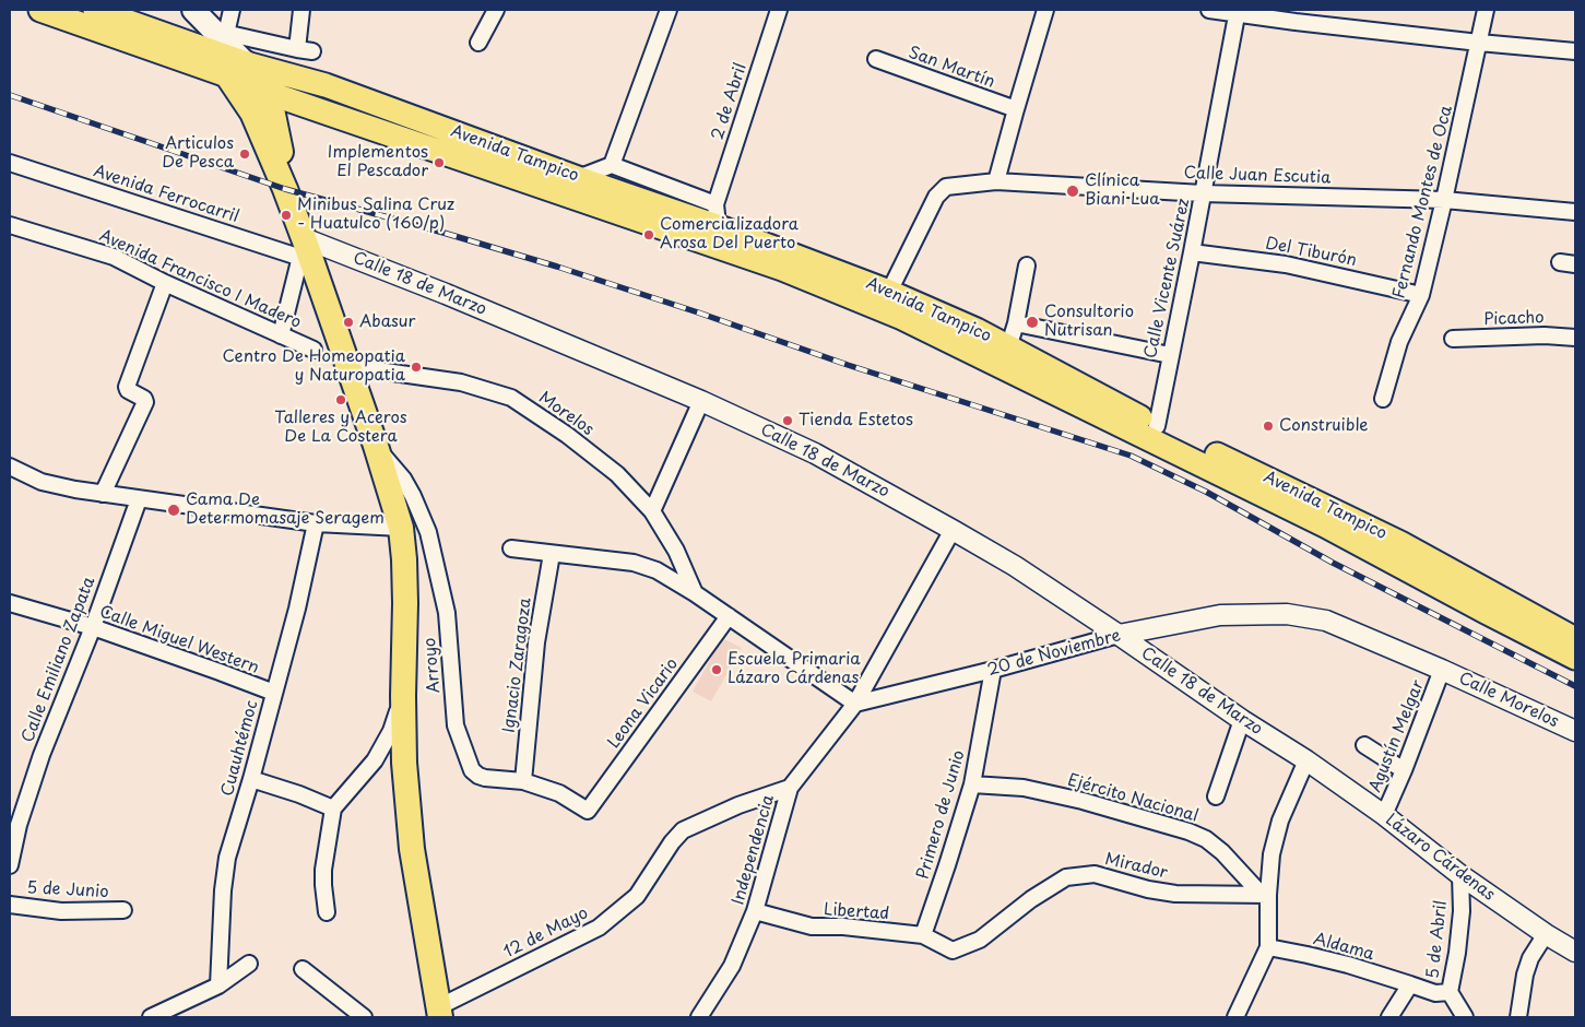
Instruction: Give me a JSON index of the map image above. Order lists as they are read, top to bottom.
{
  "streets": {
    "main road": ["Avenida Tampico"],
    "street": [
      "San Martín",
      "2 de Abril",
      "Calle Juan Escutia",
      "Avenida Ferrocarril",
      "Fernando Montes de Oca",
      "Del Tiburón",
      "Calle Vicente Suárez",
      "Avenida Francisco I Madero",
      "Calle 18 de Marzo",
      "Picacho",
      "Morelos",
      "Calle Miguel Western",
      "20 de Noviembre",
      "Calle Emiliano Zapata",
      "Arroyo",
      "Ignacio Zaragoza",
      "Calle Morelos",
      "Leona Vicario",
      "Agustín Melgar",
      "Cuauhtémoc",
      "Ejército Nacional",
      "Primero de Junio",
      "Independencia",
      "Lázaro Cárdenas",
      "Mirador",
      "5 de Junio",
      "Libertad",
      "12 de Mayo",
      "5 de Abril",
      "Aldama"
    ]
  },
  "crossings": [
    ["2 de Abril", "Avenida Tampico"],
    ["Avenida Tampico", "Calle Juan Escutia"],
    ["Avenida Tampico", "Calle Vicente Suárez"],
    ["Calle Juan Escutia", "Fernando Montes de Oca"],
    ["Calle Juan Escutia", "Calle Vicente Suárez"],
    ["Avenida Ferrocarril", "Calle 18 de Marzo"],
    ["Fernando Montes de Oca", "Del Tiburón"],
    ["Del Tiburón", "Calle Vicente Suárez"],
    ["Calle 18 de Marzo", "20 de Noviembre"],
    ["Calle 18 de Marzo", "Independencia"],
    ["Calle 18 de Marzo", "Lázaro Cárdenas"],
    ["Calle Miguel Western", "Calle Emiliano Zapata"],
    ["Calle Miguel Western", "Cuauhtémoc"],
    ["20 de Noviembre", "Calle Morelos"],
    ["20 de Noviembre", "Agustín Melgar"],
    ["20 de Noviembre", "Primero de Junio"],
    ["20 de Noviembre", "Independencia"],
    ["Arroyo", "Ignacio Zaragoza"],
    ["Arroyo", "Leona Vicario"],
    ["Calle Morelos", "Agustín Melgar"],
    ["Agustín Melgar", "Lázaro Cárdenas"],
    ["Ejército Nacional", "Primero de Junio"],
    ["Ejército Nacional", "Mirador"],
    ["Primero de Junio", "Libertad"],
    ["Independencia", "Libertad"],
    ["Independencia", "12 de Mayo"],
    ["Lázaro Cárdenas", "5 de Abril"],
    ["Mirador", "Libertad"],
    ["5 de Abril", "Aldama"]
  ],
  "places": [
    "Articulos De Pesca",
    "Implementos El Pescador",
    "Clínica Biani Lua",
    "Minibus Salina Cruz - Huatulco (160/p)",
    "Comercializadora Arosa Del Puerto",
    "Abasur",
    "Consultorio Nutrisan",
    "Centro De Homeopatia y Naturopatia",
    "Talleres y Aceros De La Costera",
    "Tienda Estetos",
    "Construible",
    "Cama De Determomasaje Seragem",
    "Escuela Primaria Lázaro Cárdenas"
  ]
}
